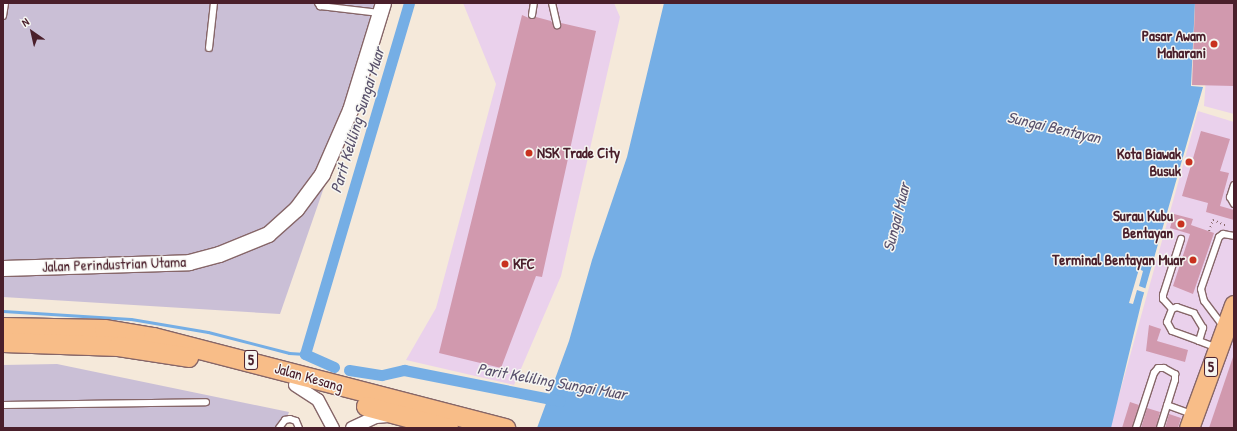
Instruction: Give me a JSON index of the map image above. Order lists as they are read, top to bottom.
{
  "streets": {
    "main road": ["5", "Jalan Kesang"],
    "street": ["Jalan Perindustrian Utama"]
  },
  "water": ["Parit Keliling Sungai Muar", "Sungai Bentayan", "Sungai Muar"],
  "places": [
    "Pasar Awam Maharani",
    "NSK Trade City",
    "Kota Biawak Busuk",
    "Surau Kubu Bentayan",
    "Terminal Bentayan Muar",
    "KFC"
  ],
  "north": "top left"
}
